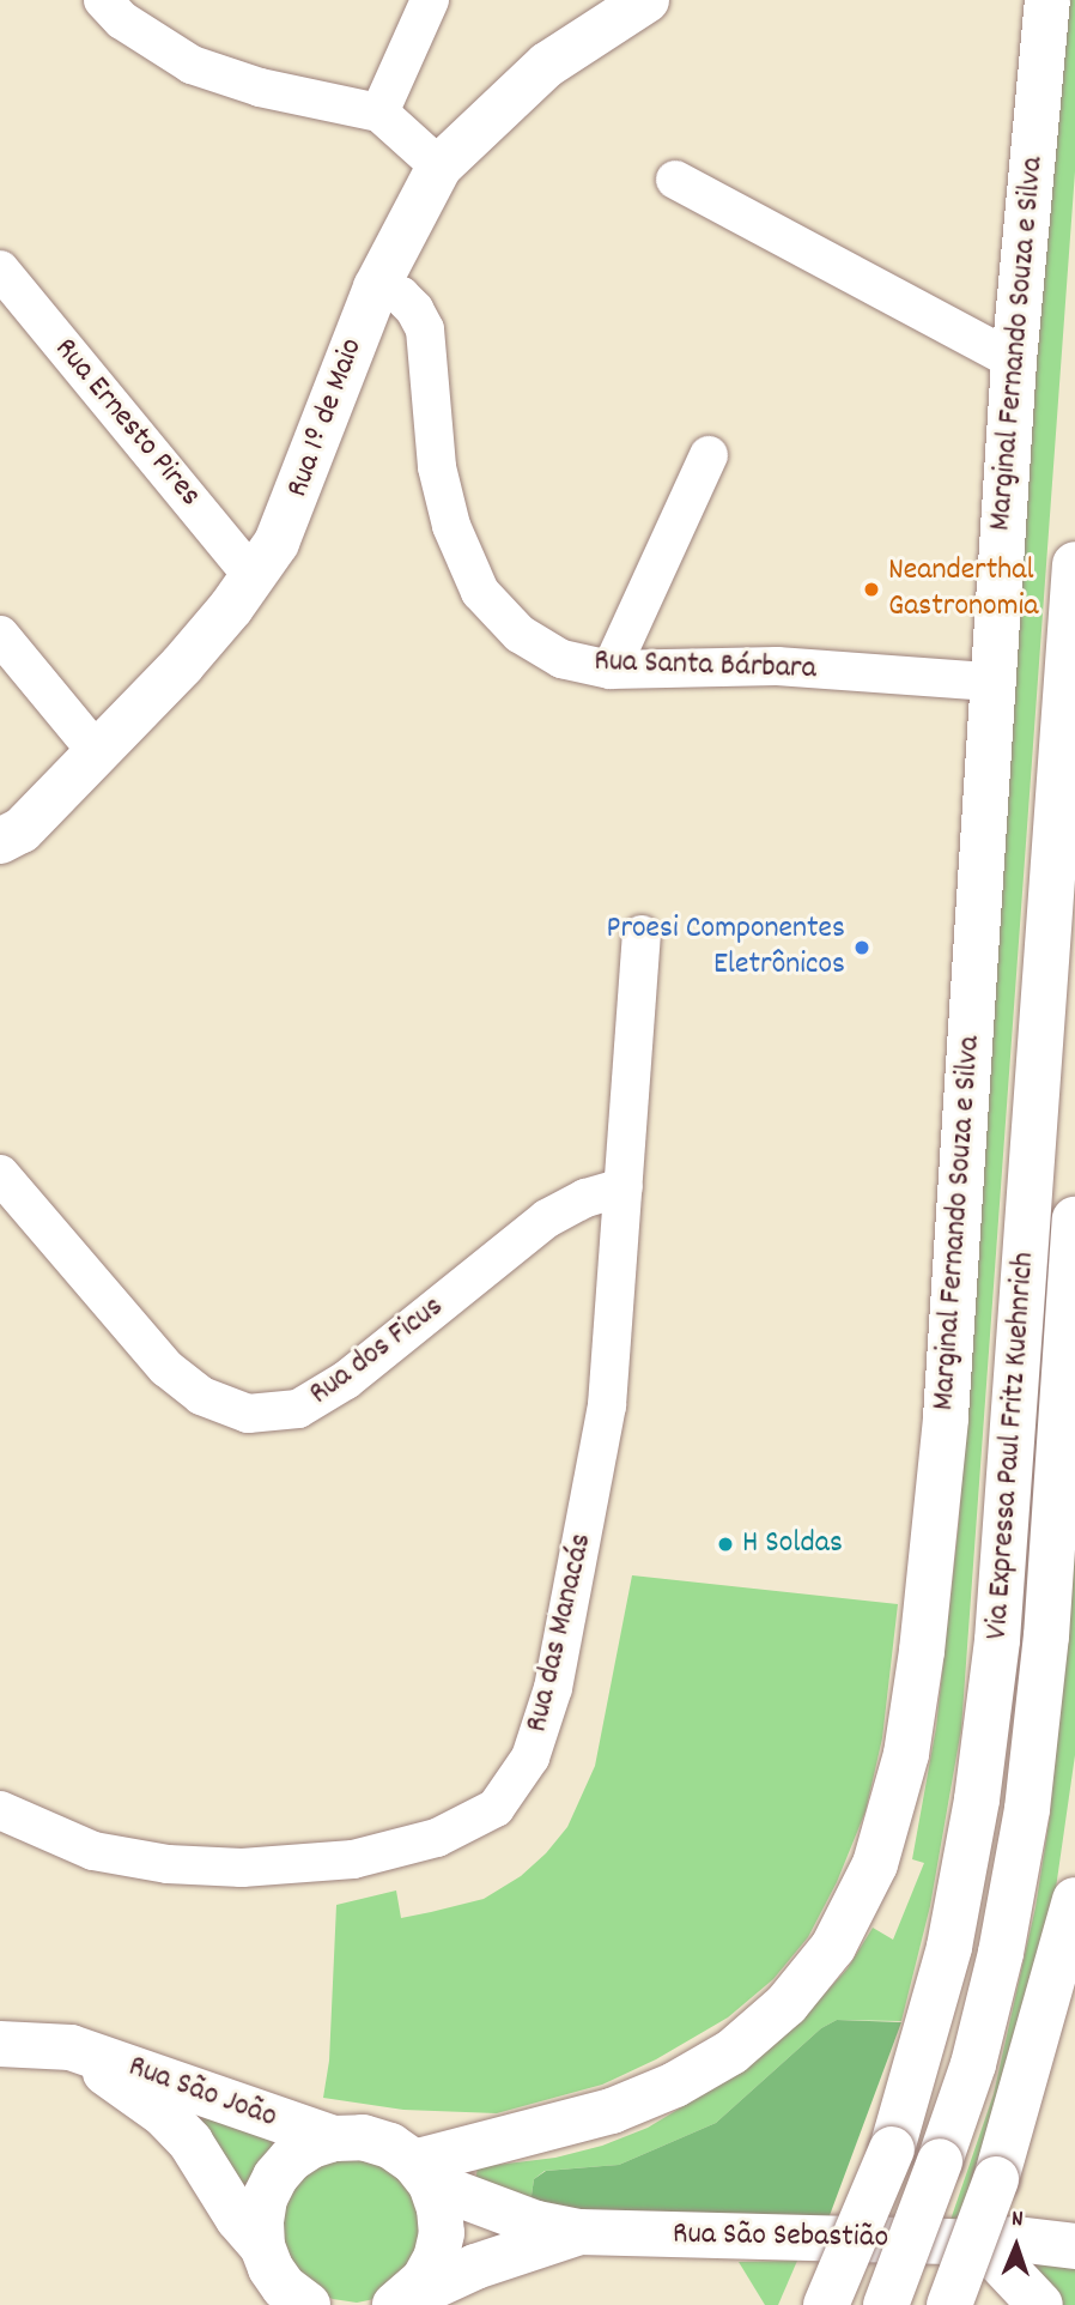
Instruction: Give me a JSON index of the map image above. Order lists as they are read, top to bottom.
{
  "streets": {
    "street": [
      "Marginal Fernando Souza e Silva",
      "Rua 1º de Maio",
      "Rua Ernesto Pires",
      "Rua Santa Bárbara",
      "Rua dos Ficus",
      "Via Expressa Paul Fritz Kuehnrich",
      "Rua das Manacás",
      "Rua São João",
      "Rua São Sebastião"
    ]
  },
  "crossings": [
    ["Marginal Fernando Souza e Silva", "Rua Santa Bárbara"],
    ["Marginal Fernando Souza e Silva", "Rua São João"],
    ["Marginal Fernando Souza e Silva", "Rua São Sebastião"],
    ["Rua 1º de Maio", "Rua Ernesto Pires"],
    ["Rua 1º de Maio", "Rua Santa Bárbara"],
    ["Rua dos Ficus", "Rua das Manacás"],
    ["Rua São João", "Rua São Sebastião"]
  ],
  "places": ["Neanderthal Gastronomia", "Proesi Componentes Eletrônicos", "H Soldas"],
  "north": "top"
}
